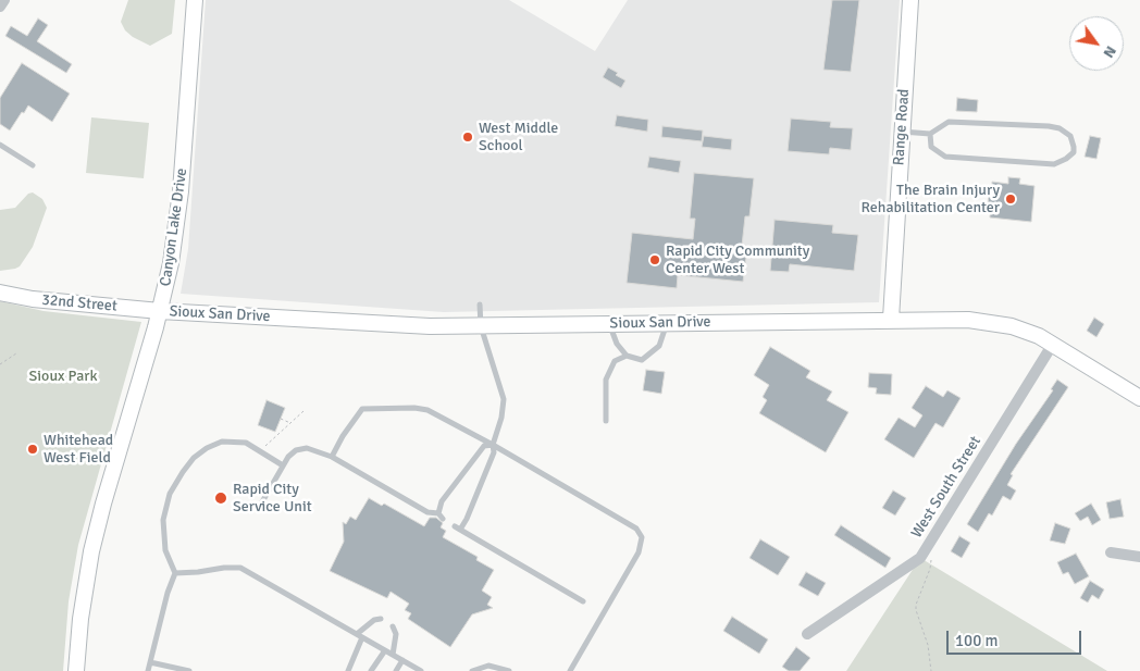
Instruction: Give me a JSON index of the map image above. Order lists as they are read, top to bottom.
{
  "streets": {
    "street": [
      "Range Road",
      "Canyon Lake Drive",
      "32nd Street",
      "Sioux San Drive",
      "West South Street"
    ]
  },
  "crossings": [
    ["Range Road", "Sioux San Drive"],
    ["Canyon Lake Drive", "32nd Street"],
    ["Canyon Lake Drive", "Sioux San Drive"],
    ["32nd Street", "Sioux San Drive"],
    ["Sioux San Drive", "West South Street"]
  ],
  "parks": ["Sioux Park"],
  "places": [
    "West Middle School",
    "The Brain Injury Rehabilitation Center",
    "Rapid City Community Center West",
    "Whitehead West Field",
    "Rapid City Service Unit"
  ],
  "scale_bar": "100 m",
  "north": "bottom right"
}
